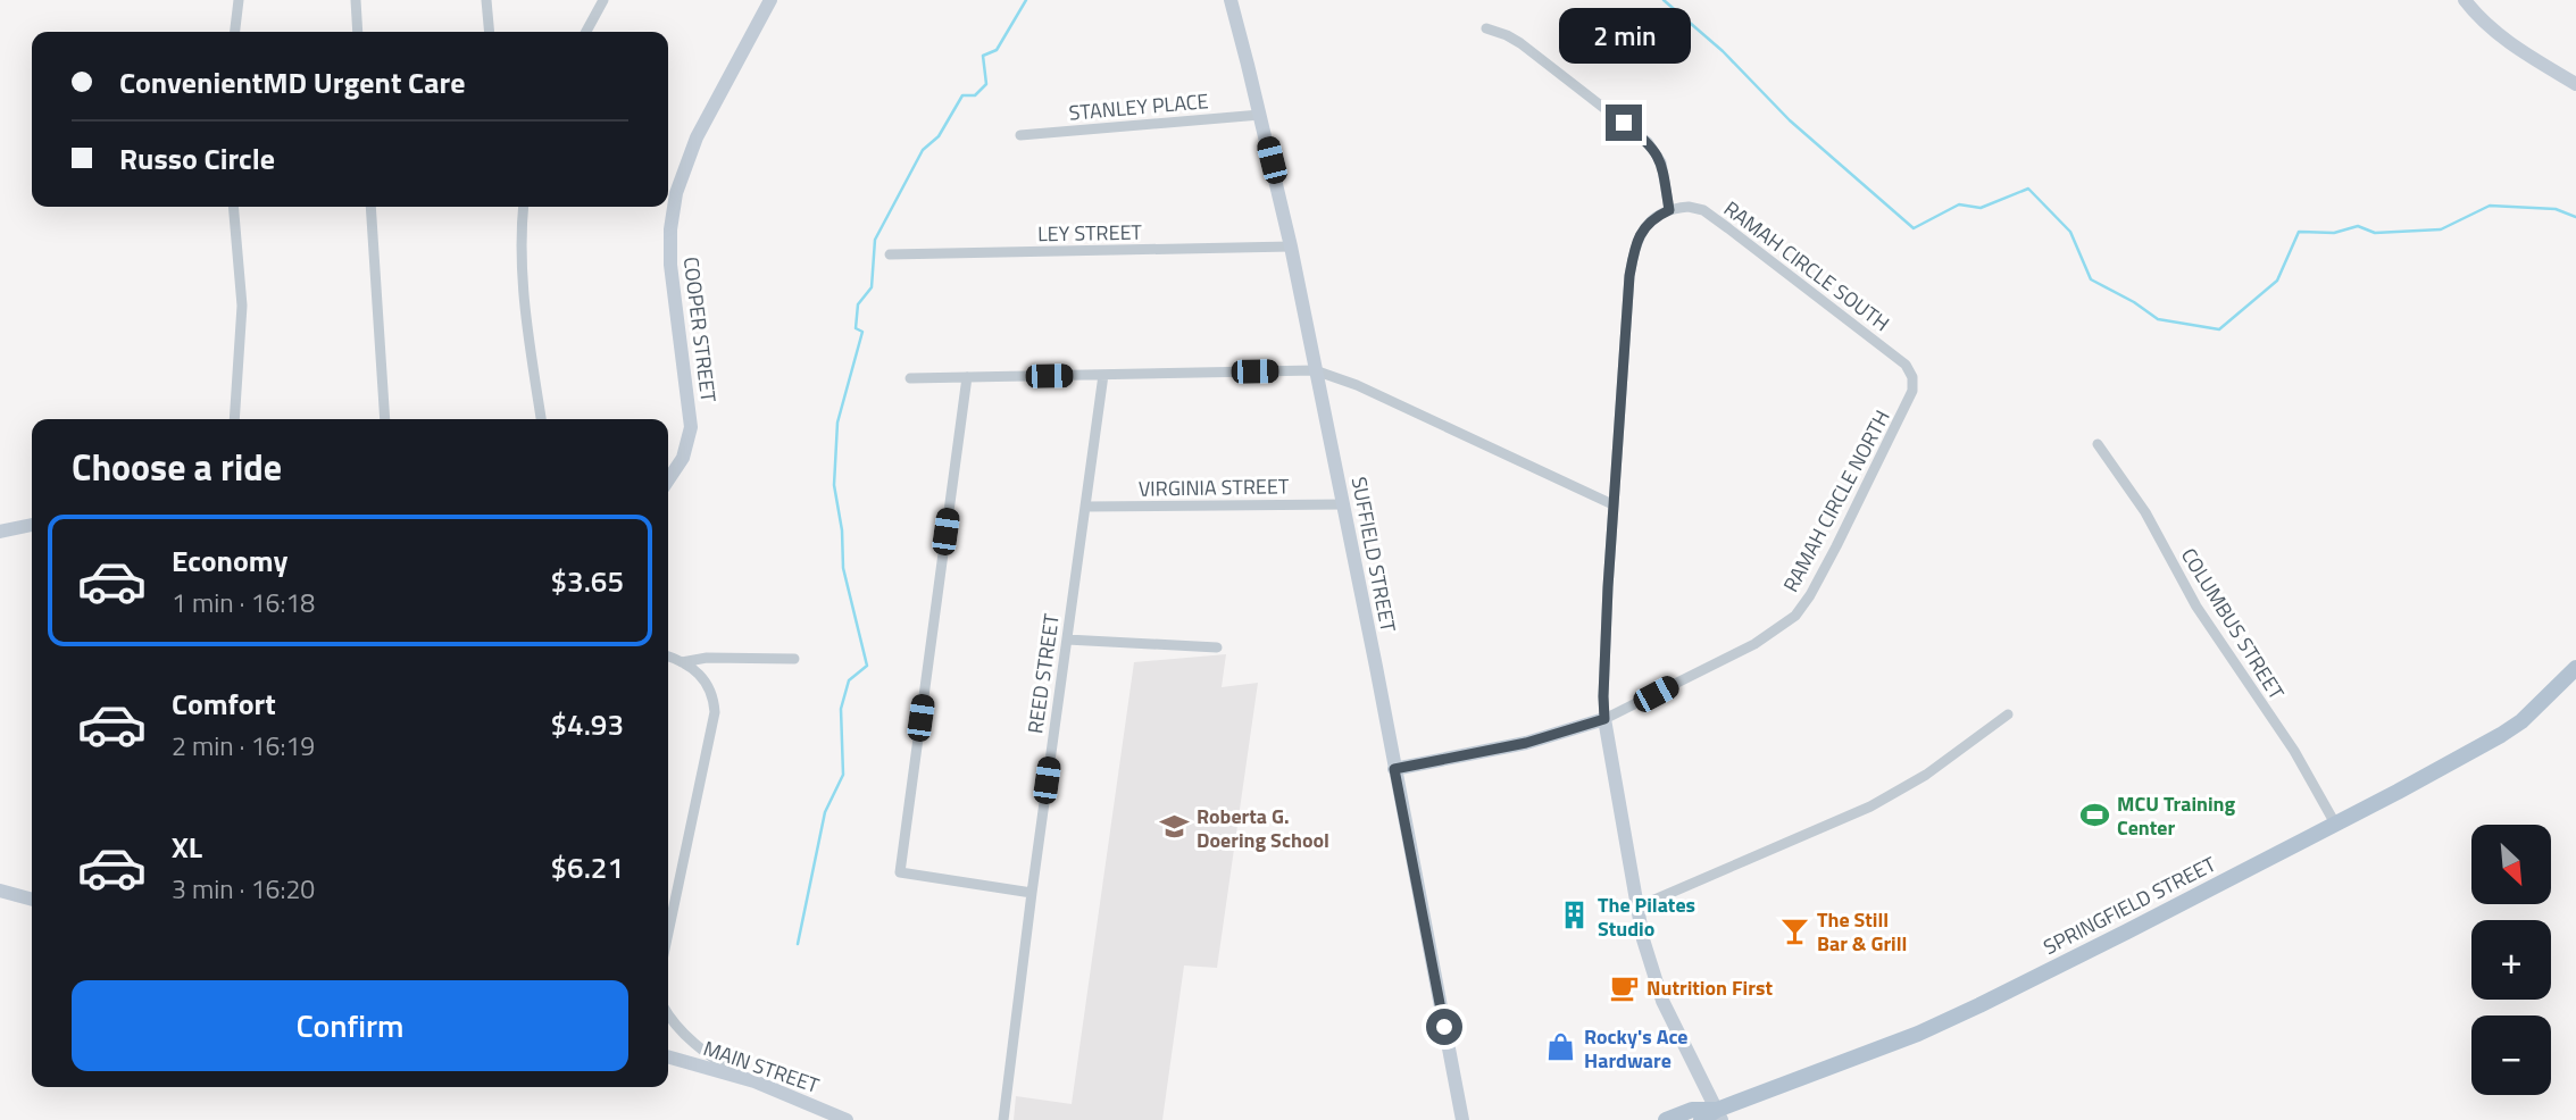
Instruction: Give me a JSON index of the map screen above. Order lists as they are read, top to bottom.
{
  "streets": {
    "main road": [
      "COOPER STREET",
      "SUFFIELD STREET",
      "SPRINGFIELD STREET",
      "MAIN STREET"
    ],
    "street": [
      "STANLEY PLACE",
      "LEY STREET",
      "RAMAH CIRCLE SOUTH",
      "VIRGINIA STREET",
      "RAMAH CIRCLE NORTH",
      "COLUMBUS STREET",
      "REED STREET"
    ]
  },
  "crossings": [
    ["STANLEY PLACE", "SUFFIELD STREET"],
    ["LEY STREET", "SUFFIELD STREET"],
    ["RAMAH CIRCLE SOUTH", "RAMAH CIRCLE NORTH"],
    ["VIRGINIA STREET", "SUFFIELD STREET"],
    ["VIRGINIA STREET", "REED STREET"],
    ["COLUMBUS STREET", "SPRINGFIELD STREET"]
  ],
  "places": {
    "sports": ["MCU Training Center"],
    "school or university": ["Roberta G. Doering School"],
    "building": ["The Pilates Studio"],
    "bar": ["The Still Bar & Grill"],
    "cafe": ["Nutrition First"],
    "shop": ["Rocky's Ace Hardware"]
  },
  "north": "bottom right",
  "page": {
    "bubble": "2 min",
    "banner": ["ConvenientMD Urgent Care", "Russo Circle"],
    "heading": "Choose a ride",
    "list": [
      {
        "name": "Economy",
        "note": "1 min · 16:18",
        "value": "$3.65"
      },
      {
        "name": "Comfort",
        "note": "2 min · 16:19",
        "value": "$4.93"
      },
      {
        "name": "XL",
        "note": "3 min · 16:20",
        "value": "$6.21"
      }
    ],
    "map_buttons": ["+", "−"],
    "buttons": "Confirm"
  }
}
